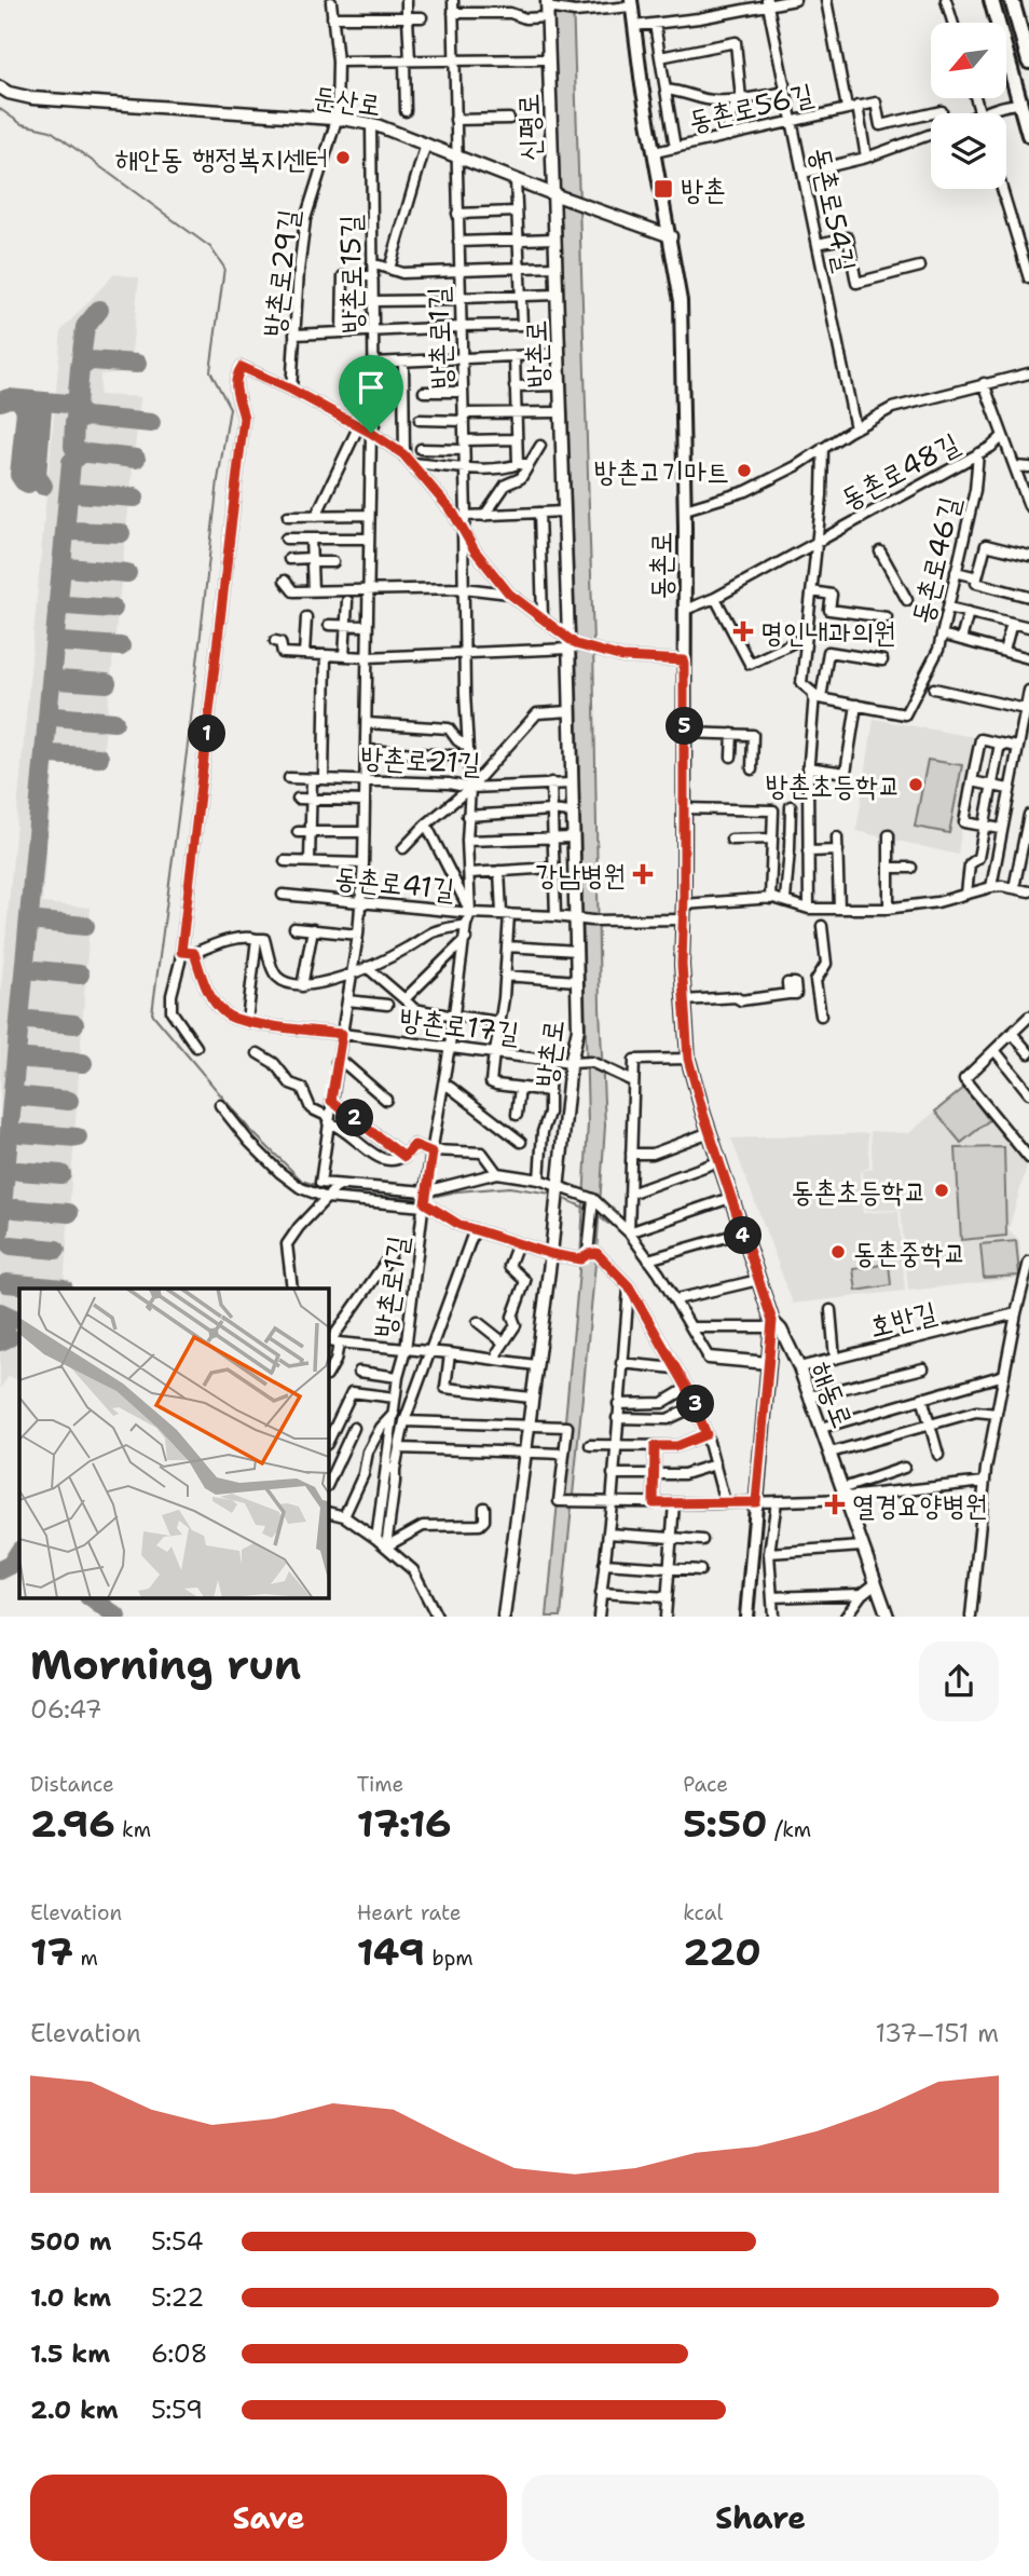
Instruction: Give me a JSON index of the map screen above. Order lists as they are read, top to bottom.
{
  "streets": {
    "main road": ["동촌로"],
    "street": [
      "둔산로",
      "동촌로56길",
      "신평로",
      "동촌로54길",
      "방촌로29길",
      "방촌로15길",
      "방촌로1길",
      "방촌로",
      "동촌로48길",
      "동촌로46길",
      "방촌로21길",
      "동촌로41길",
      "방촌로17길",
      "호반길",
      "해동로"
    ]
  },
  "crossings": [
    ["둔산로", "신평로"],
    ["둔산로", "방촌로29길"],
    ["둔산로", "방촌로15길"],
    ["둔산로", "방촌로1길"],
    ["둔산로", "방촌로"],
    ["둔산로", "동촌로"],
    ["동촌로56길", "동촌로54길"],
    ["동촌로56길", "동촌로"],
    ["신평로", "방촌로29길"],
    ["신평로", "방촌로1길"],
    ["신평로", "방촌로"],
    ["방촌로15길", "방촌로21길"],
    ["방촌로15길", "동촌로41길"],
    ["방촌로15길", "방촌로17길"],
    ["방촌로1길", "방촌로21길"],
    ["방촌로1길", "동촌로41길"],
    ["방촌로1길", "방촌로17길"],
    ["방촌로", "방촌로21길"],
    ["방촌로", "동촌로41길"],
    ["방촌로", "방촌로17길"],
    ["동촌로48길", "동촌로46길"],
    ["동촌로48길", "동촌로"],
    ["동촌로", "동촌로41길"],
    ["동촌로", "해동로"],
    ["호반길", "해동로"]
  ],
  "places": {
    "other": [
      "해안동 행정복지센터",
      "방촌고기마트",
      "방촌초등학교",
      "동촌초등학교",
      "동촌중학교"
    ],
    "transit": ["방촌"],
    "health": ["명인내과의원", "강남병원", "열경요양병원"]
  },
  "north": "bottom left",
  "page": {
    "pins": [
      "5",
      "1",
      "2",
      "4",
      "3"
    ],
    "heading": ["Morning run", "06:47"],
    "stats": [
      ["Distance", "2.96 km"],
      ["Time", "17:16"],
      ["Pace", "5:50 /km"],
      ["Elevation", "17 m"],
      ["Heart rate", "149 bpm"],
      ["kcal", "220"]
    ],
    "chart": ["Elevation", "137–151 m"],
    "list": [
      {
        "name": "500 m",
        "note": "5:54"
      },
      {
        "name": "1.0 km",
        "note": "5:22"
      },
      {
        "name": "1.5 km",
        "note": "6:08"
      },
      {
        "name": "2.0 km",
        "note": "5:59"
      }
    ],
    "buttons": ["Save", "Share"]
  }
}
